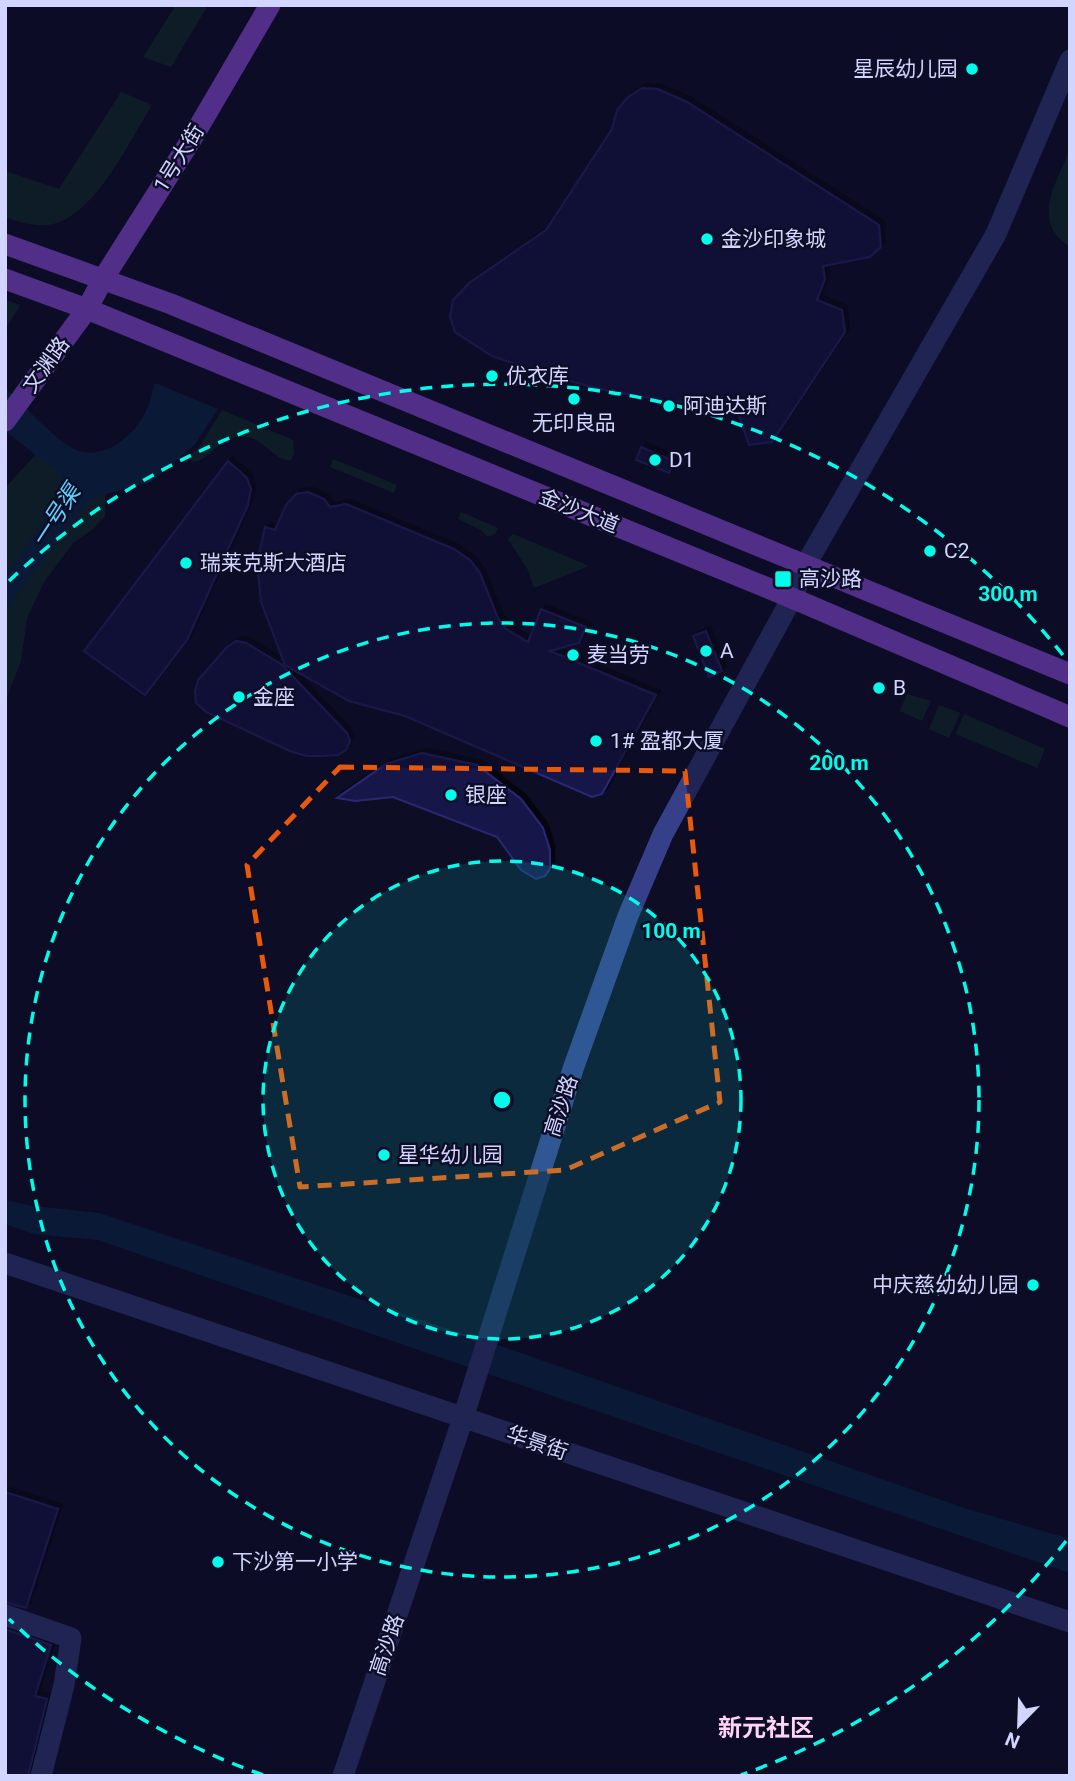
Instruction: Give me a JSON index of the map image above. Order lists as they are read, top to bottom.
{
  "streets": {
    "main road": ["1号大街", "文渊路", "金沙大道"],
    "street": ["高沙路", "华景街"]
  },
  "crossings": [
    ["1号大街", "文渊路"],
    ["1号大街", "金沙大道"],
    ["文渊路", "金沙大道"],
    ["金沙大道", "高沙路"],
    ["高沙路", "华景街"]
  ],
  "districts": ["新元社区"],
  "water": ["一号渠"],
  "places": {
    "other": [
      "星辰幼儿园",
      "金沙印象城",
      "优衣库",
      "无印良品",
      "阿迪达斯",
      "D1",
      "C2",
      "瑞莱克斯大酒店",
      "A",
      "麦当劳",
      "B",
      "金座",
      "1# 盈都大厦",
      "银座",
      "星华幼儿园",
      "中庆慈幼幼儿园",
      "下沙第一小学"
    ],
    "transit": ["高沙路"]
  },
  "north": "bottom left",
  "rings": ["300 m", "200 m", "100 m"]
}
